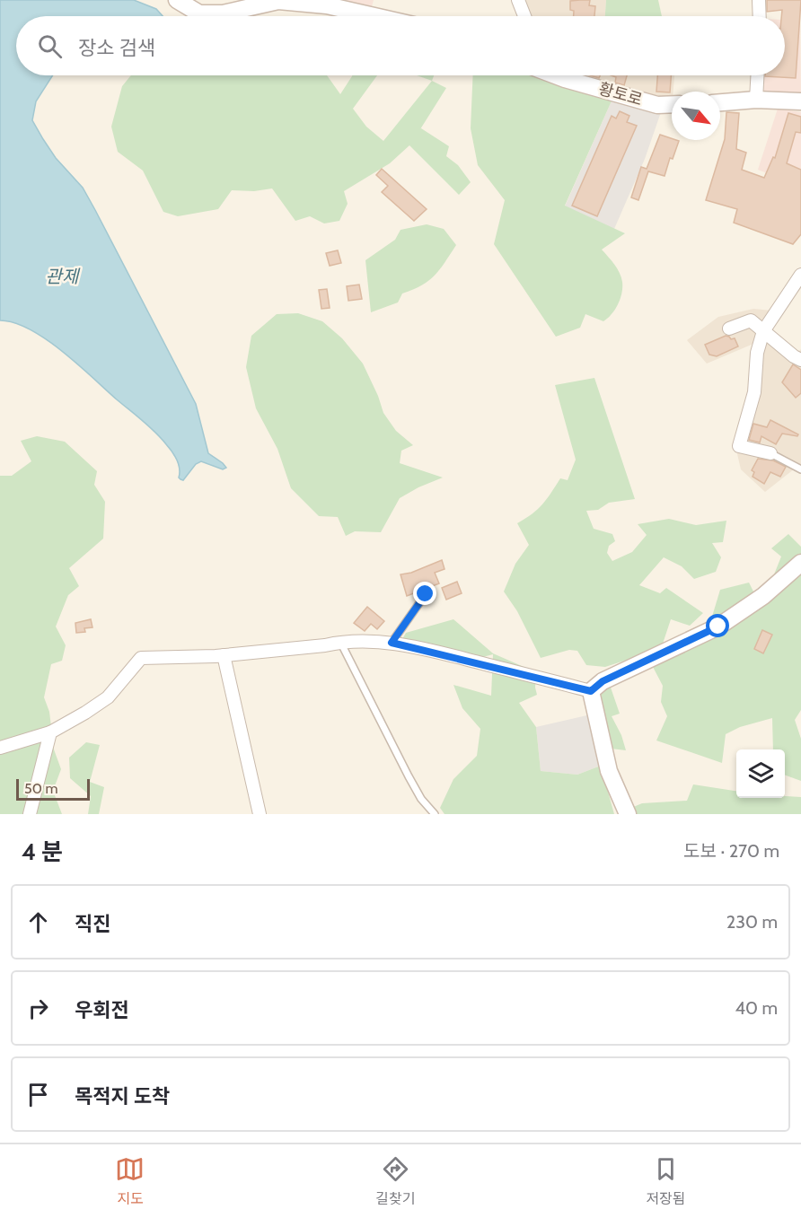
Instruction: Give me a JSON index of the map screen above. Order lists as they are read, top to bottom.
{
  "streets": {
    "main road": ["황토로"]
  },
  "water": ["관제"],
  "scale_bar": "50 m",
  "north": "bottom right",
  "page": {
    "search": "장소 검색",
    "scale": "50 m",
    "heading": ["4 분", "도보 · 270 m"],
    "list": [
      ["직진", "230 m"],
      ["우회전", "40 m"],
      "목적지 도착"
    ],
    "nav": ["지도", "길찾기", "저장됨"]
  }
}
